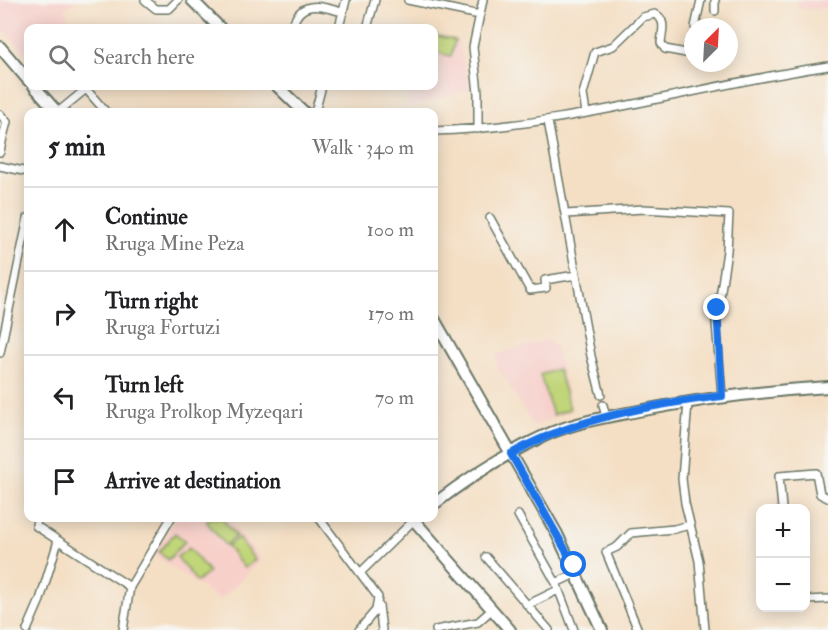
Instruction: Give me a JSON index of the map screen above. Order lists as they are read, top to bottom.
{
  "north": "top right",
  "page": {
    "search": "Search here",
    "heading": ["5 min", "Walk · 340 m"],
    "list": [
      ["Continue", "Rruga Mine Peza", "100 m"],
      ["Turn right", "Rruga Fortuzi", "170 m"],
      ["Turn left", "Rruga Prolkop Myzeqari", "70 m"],
      "Arrive at destination"
    ],
    "map_buttons": ["+", "−"]
  }
}
